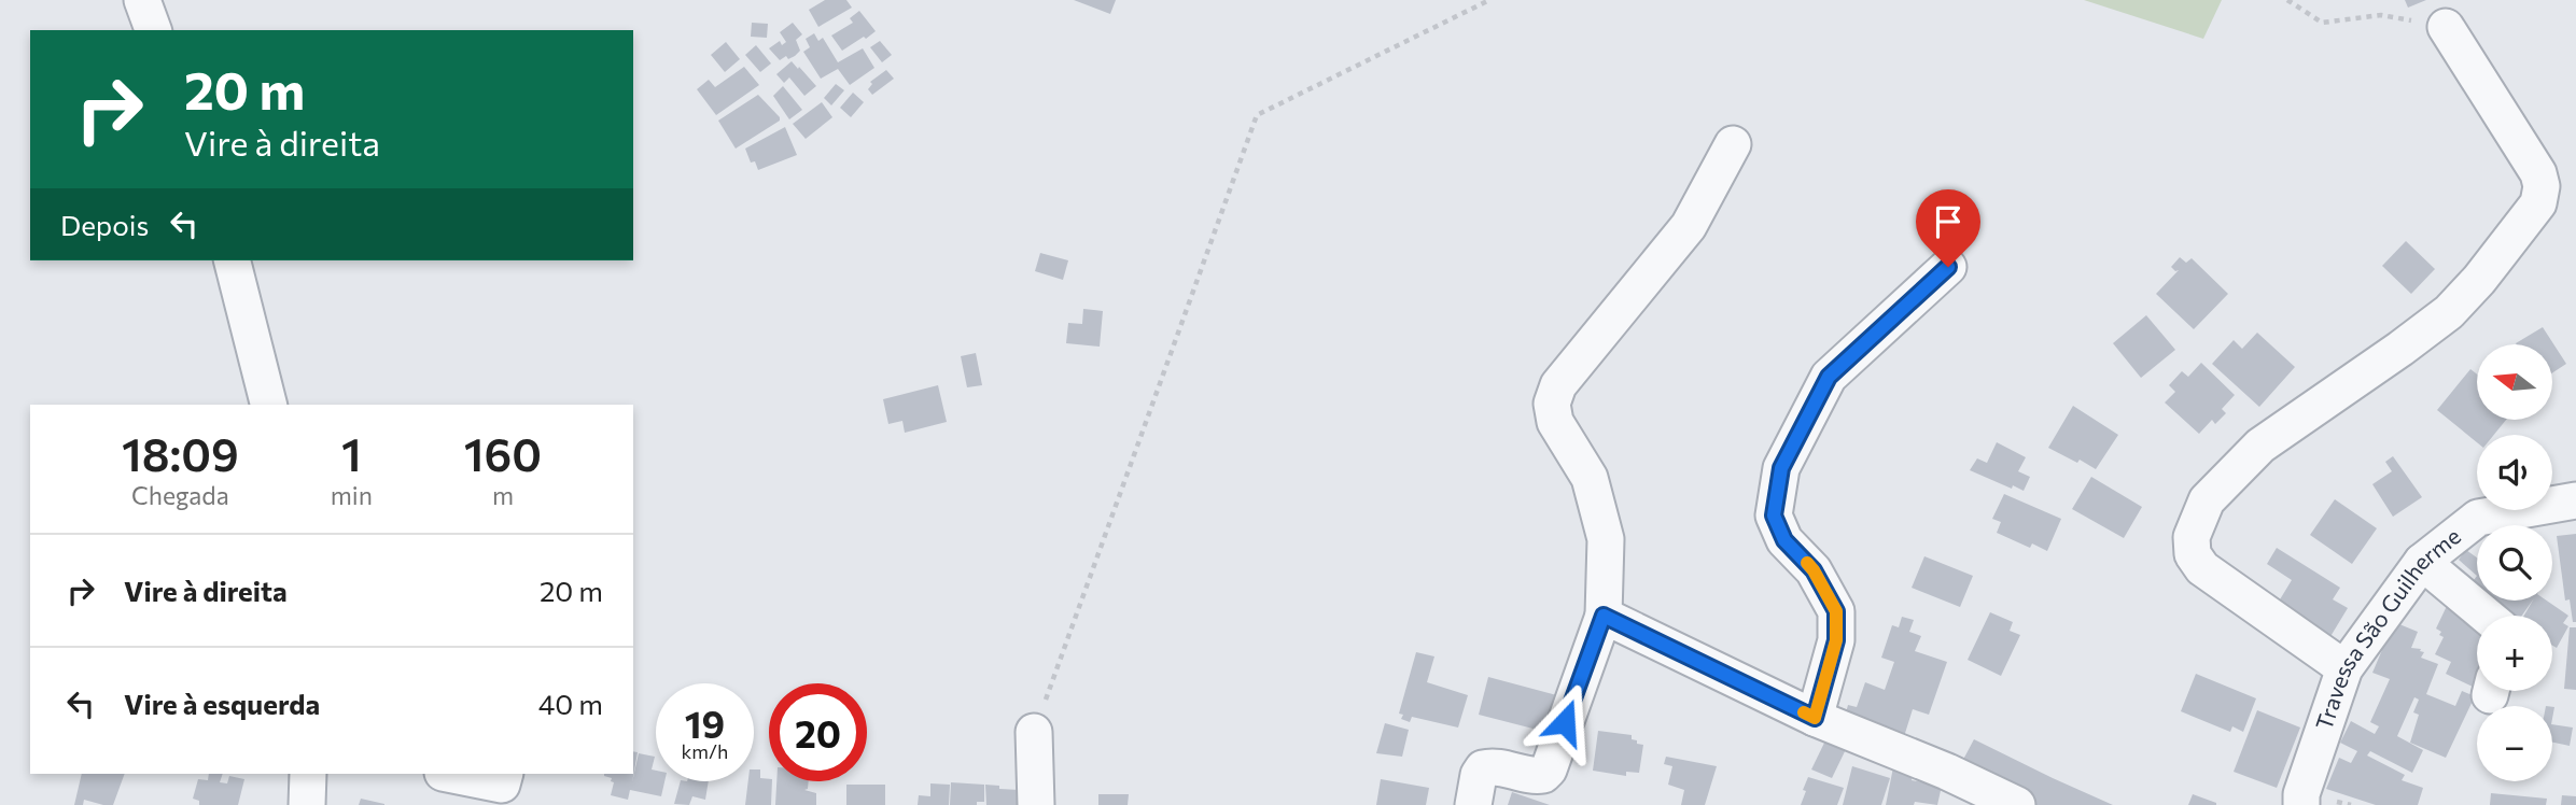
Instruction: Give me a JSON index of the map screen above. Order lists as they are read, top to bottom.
{
  "streets": {
    "street": ["Travessa São Guilherme"]
  },
  "north": "left",
  "page": {
    "turn": ["20 m", "Vire à direita"],
    "then": "Depois",
    "map_buttons": ["+", "−"],
    "eta": [
      "18:09",
      "Chegada",
      "1",
      "min",
      "160",
      "m"
    ],
    "list": [
      {
        "name": "Vire à direita",
        "value": "20 m"
      },
      {
        "name": "Vire à esquerda",
        "value": "40 m"
      }
    ],
    "speed": "19 km/h",
    "limit": "20"
  }
}
